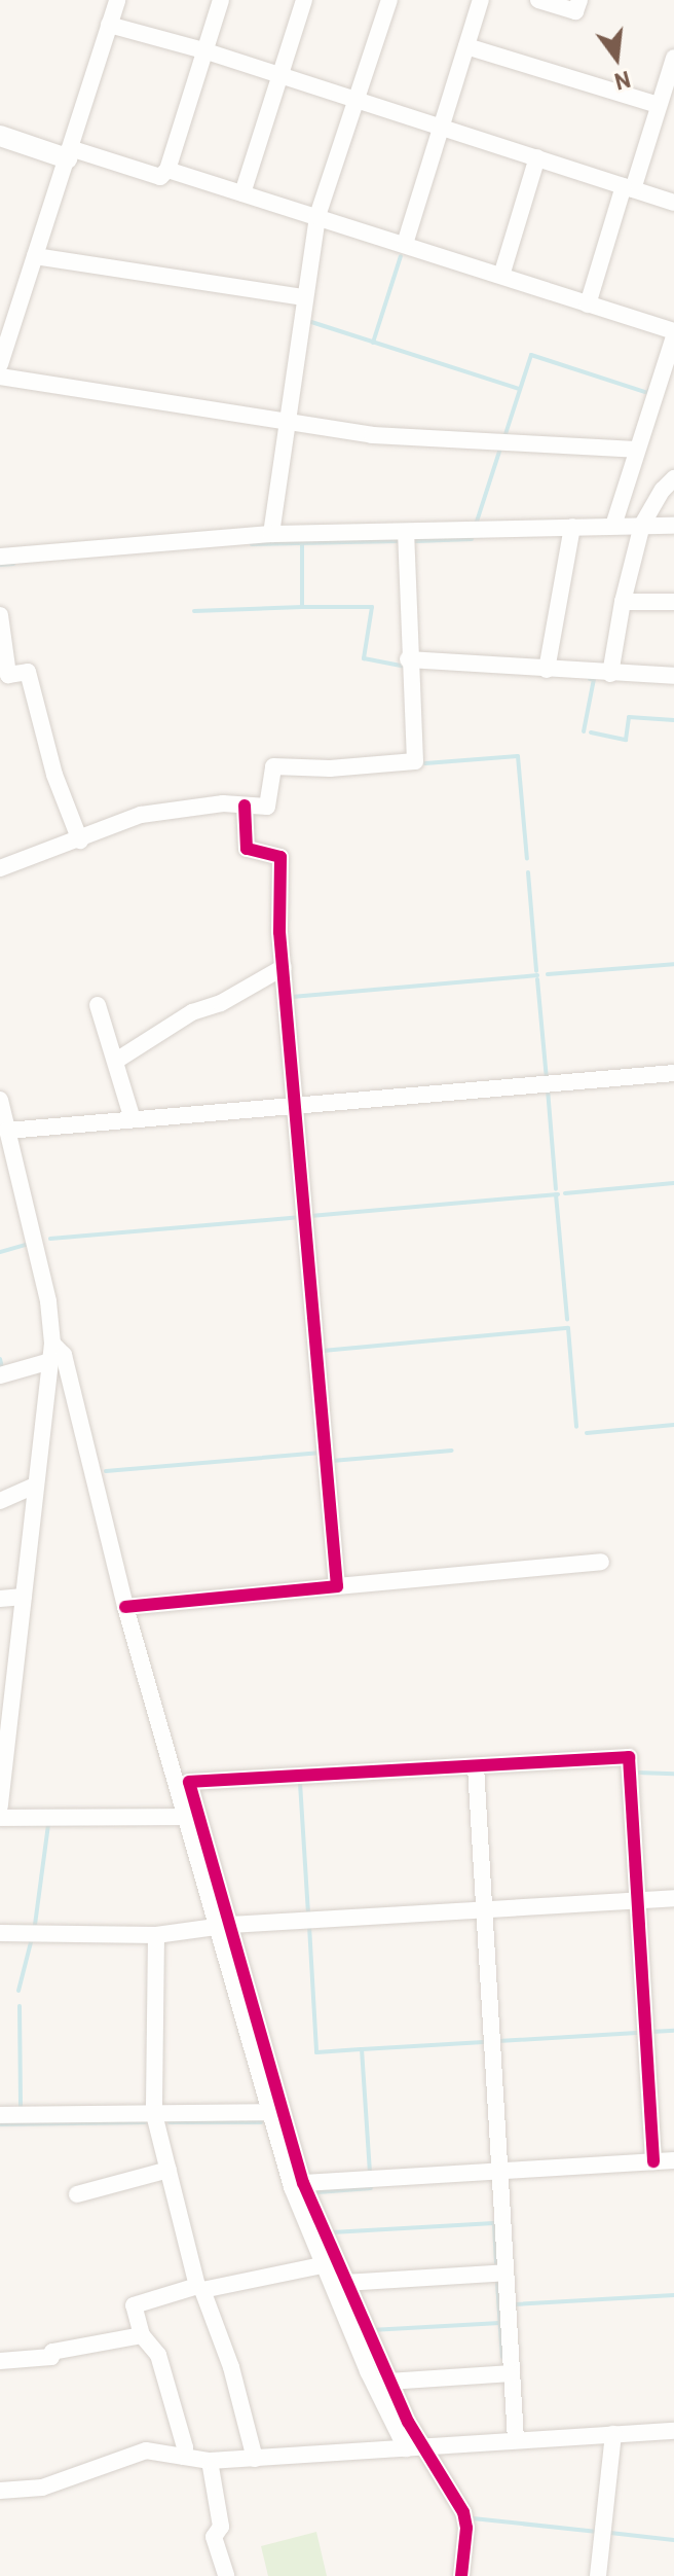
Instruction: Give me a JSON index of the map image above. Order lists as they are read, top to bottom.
{
  "north": "bottom"
}
